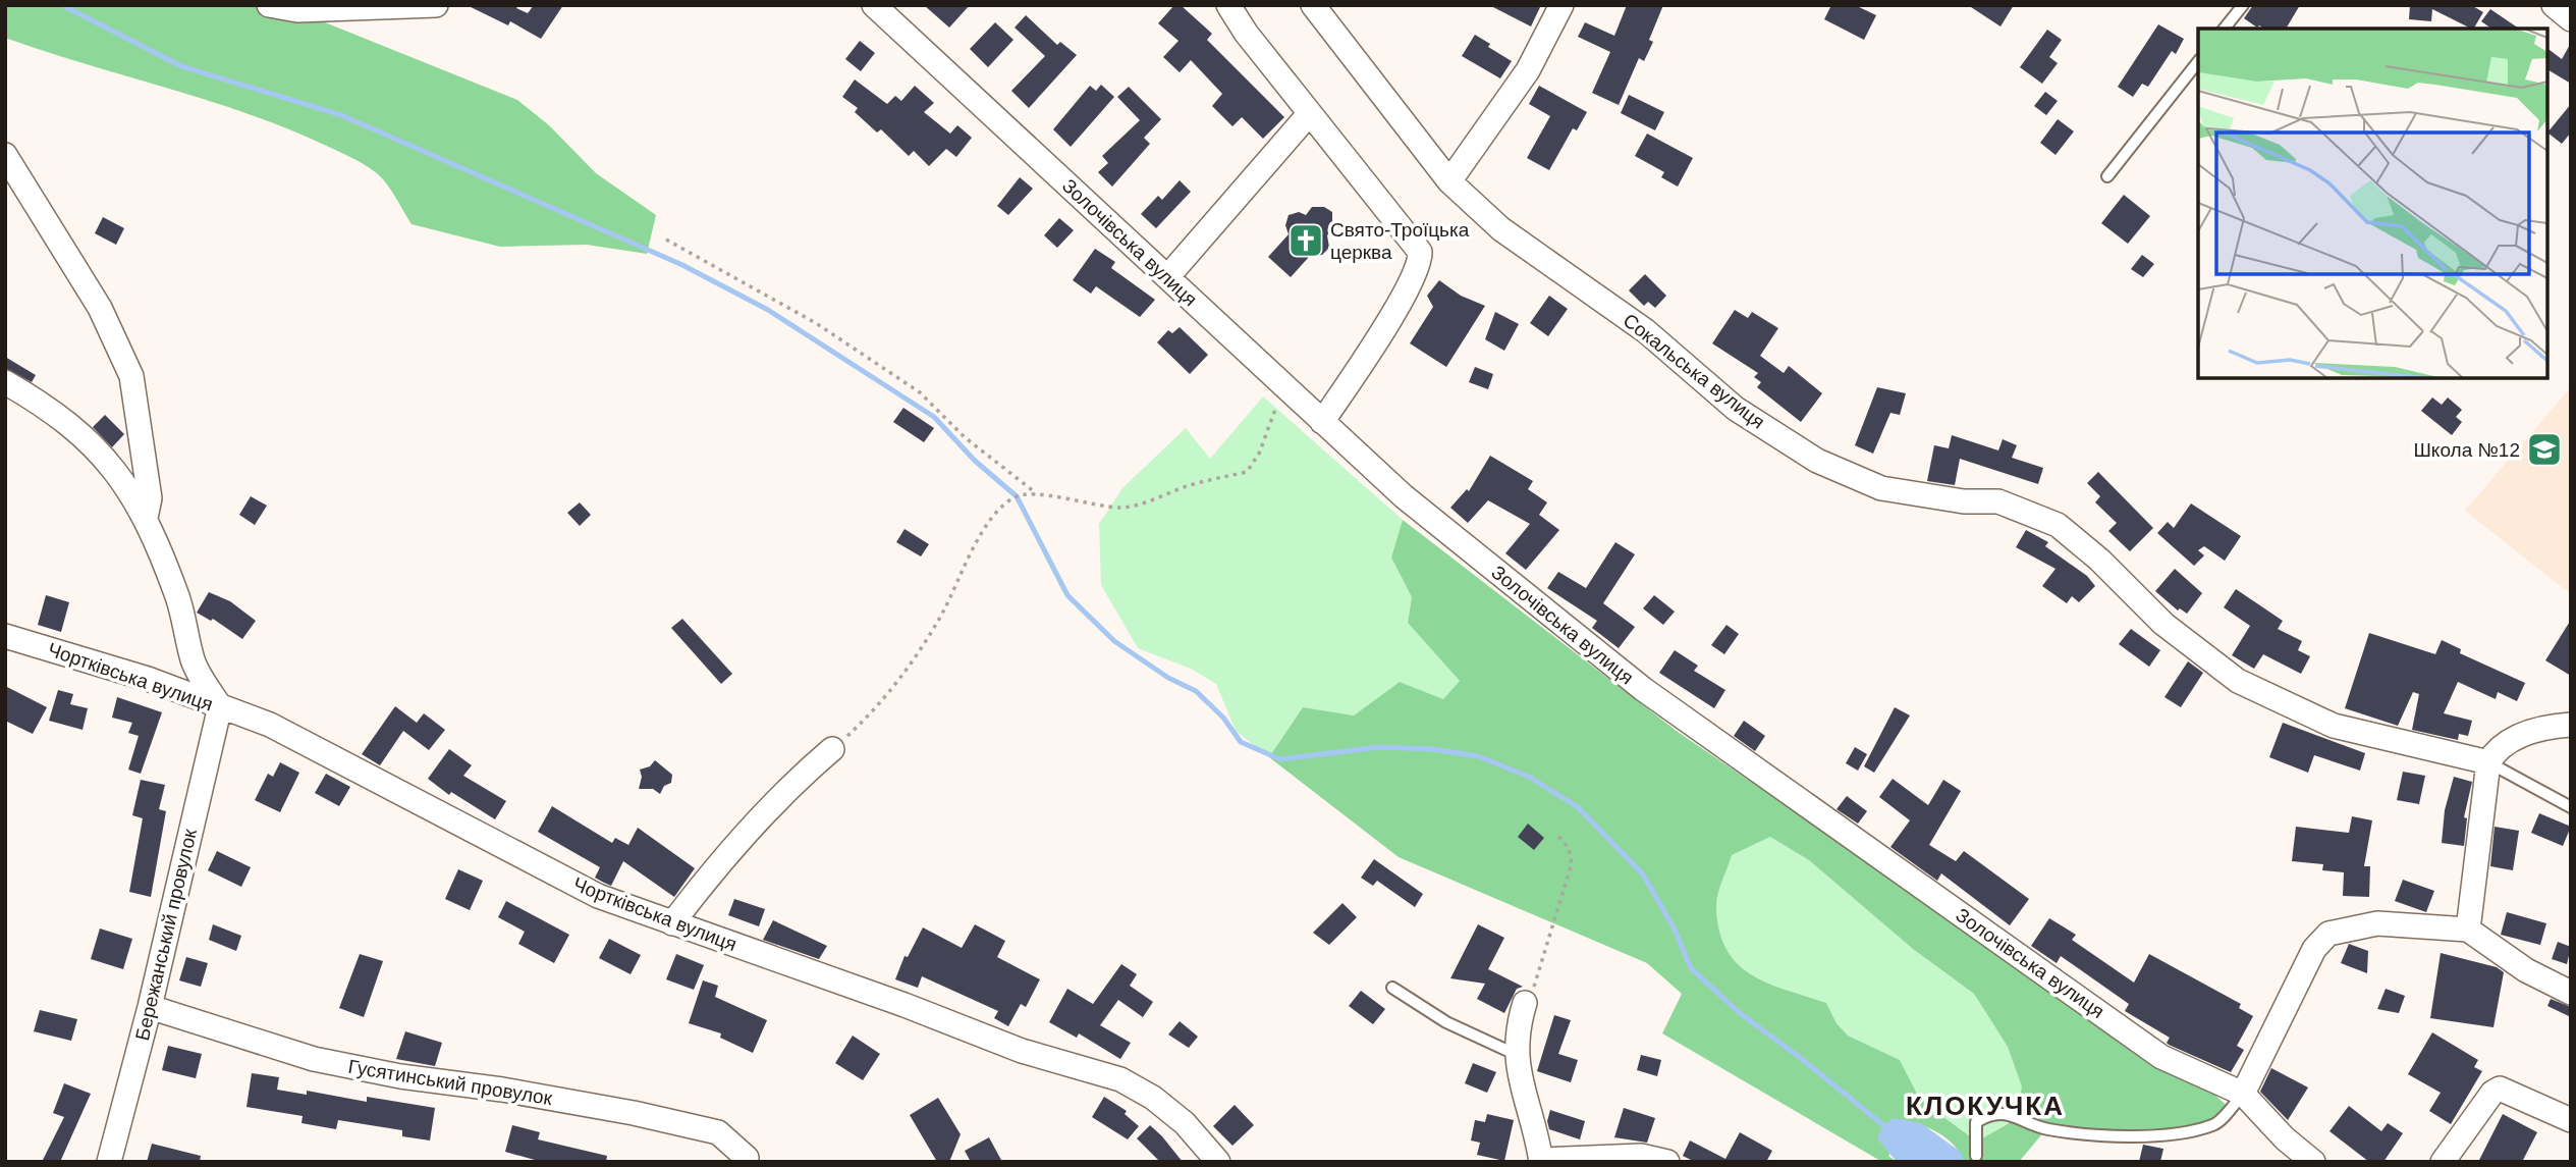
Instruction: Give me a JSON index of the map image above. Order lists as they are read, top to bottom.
{
  "streets": {
    "street": [
      "Золочівська вулиця",
      "Сокальська вулиця",
      "Чортківська вулиця",
      "Бережанський провулок",
      "Гусятинський провулок"
    ]
  },
  "crossings": [
    ["Чортківська вулиця", "Бережанський провулок"],
    ["Бережанський провулок", "Гусятинський провулок"]
  ],
  "districts": ["КЛОКУЧКА"],
  "places": {
    "church": ["Свято-Троїцька церква"],
    "school or university": ["Школа №12"]
  }
}
